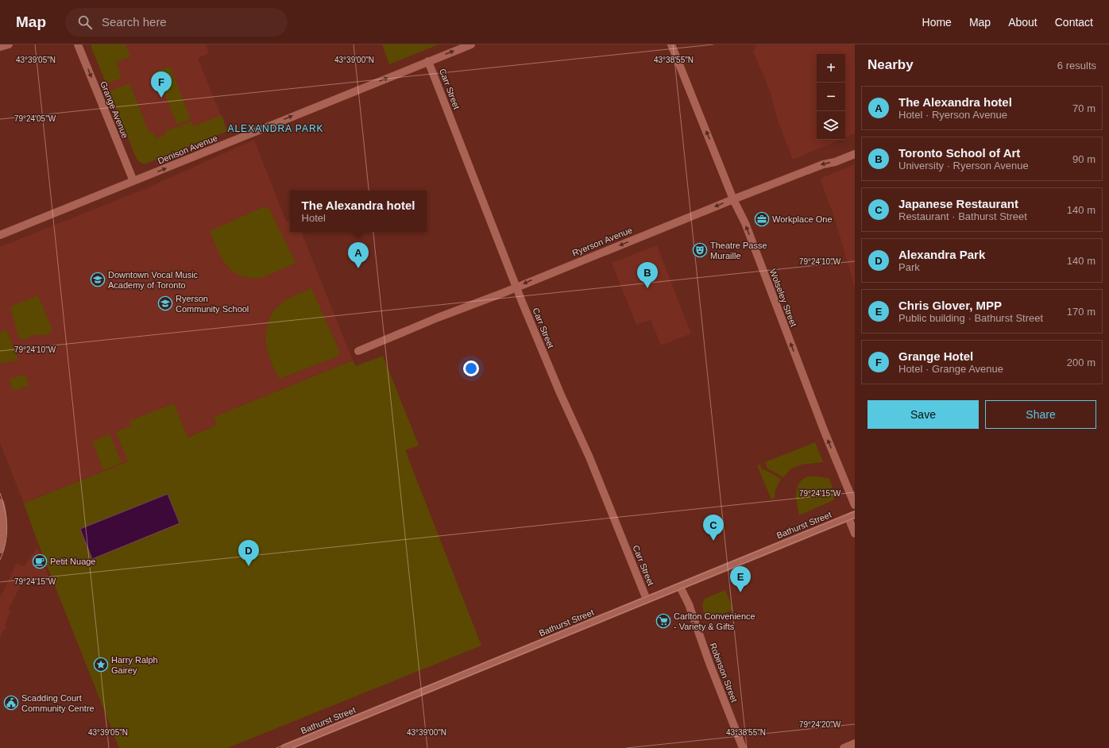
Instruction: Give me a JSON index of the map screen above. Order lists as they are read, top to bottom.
{
  "streets": {
    "street": [
      "Carr Street",
      "Grange Avenue",
      "Denison Avenue",
      "Ryerson Avenue",
      "Wolseley Street",
      "Bathurst Street",
      "Robinson Street"
    ]
  },
  "crossings": [
    ["Carr Street", "Denison Avenue"],
    ["Carr Street", "Ryerson Avenue"],
    ["Carr Street", "Bathurst Street"],
    ["Grange Avenue", "Denison Avenue"],
    ["Ryerson Avenue", "Wolseley Street"],
    ["Bathurst Street", "Robinson Street"]
  ],
  "one_way": [
    "Grange Avenue",
    "Denison Avenue",
    "Ryerson Avenue",
    "Wolseley Street"
  ],
  "districts": ["ALEXANDRA PARK"],
  "places": {
    "office": ["Workplace One"],
    "theatre": ["Theatre Passe Muraille"],
    "school or university": ["Downtown Vocal Music Academy of Toronto", "Ryerson Community School"],
    "cafe": ["Petit Nuage"],
    "supermarket": ["Carlton Convenience - Variety & Gifts"],
    "place": ["Harry Ralph Gairey"],
    "public building": ["Scadding Court Community Centre"]
  },
  "page": {
    "header": "Map",
    "search": "Search here",
    "nav": [
      "Home",
      "Map",
      "About",
      "Contact"
    ],
    "heading": ["Nearby", "6 results"],
    "map_buttons": ["+", "−"],
    "pins": [
      "F",
      "A",
      "B",
      "C",
      "D",
      "E"
    ],
    "list": [
      {
        "mark": "A",
        "name": "The Alexandra hotel",
        "note": "Hotel · Ryerson Avenue",
        "value": "70 m"
      },
      {
        "mark": "B",
        "name": "Toronto School of Art",
        "note": "University · Ryerson Avenue",
        "value": "90 m"
      },
      {
        "mark": "C",
        "name": "Japanese Restaurant",
        "note": "Restaurant · Bathurst Street",
        "value": "140 m"
      },
      {
        "mark": "D",
        "name": "Alexandra Park",
        "note": "Park",
        "value": "140 m"
      },
      {
        "mark": "E",
        "name": "Chris Glover, MPP",
        "note": "Public building · Bathurst Street",
        "value": "170 m"
      },
      {
        "mark": "F",
        "name": "Grange Hotel",
        "note": "Hotel · Grange Avenue",
        "value": "200 m"
      }
    ],
    "popup": ["The Alexandra hotel", "Hotel"],
    "buttons": ["Save", "Share"]
  },
  "coordinates": [
    "43°39'05\"N",
    "43°39'00\"N",
    "43°38'55\"N",
    "79°24'05\"W",
    "79°24'10\"W",
    "79°24'15\"W",
    "79°24'20\"W"
  ]
}
